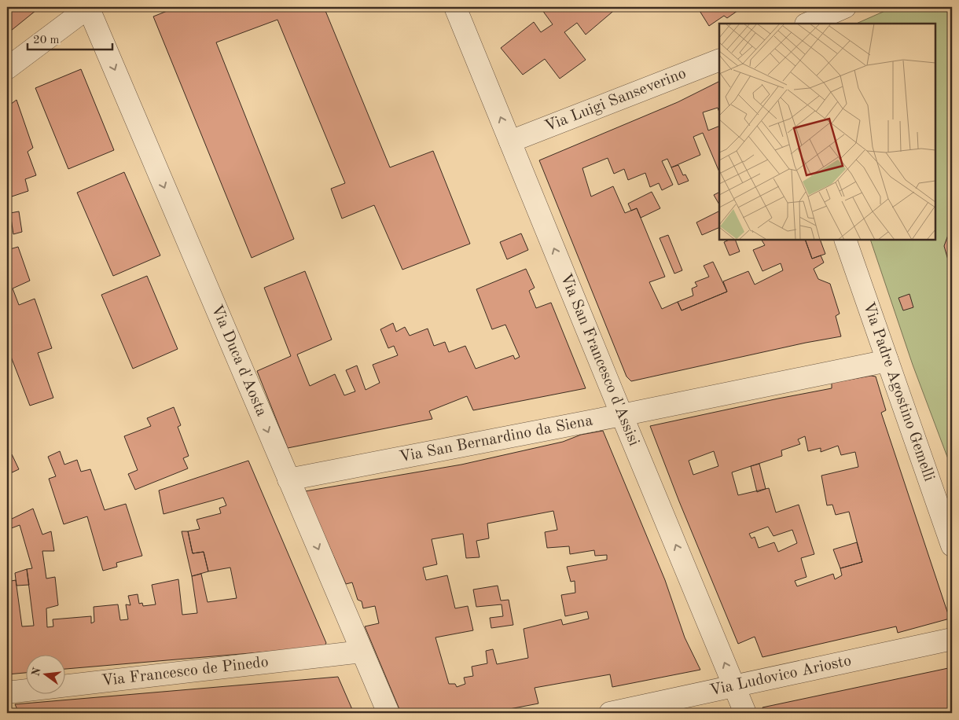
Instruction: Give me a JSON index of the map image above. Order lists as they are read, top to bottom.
{
  "streets": {
    "street": [
      "Via Luigi Sanseverino",
      "Via Duca d'Aosta",
      "Via San Francesco d'Assisi",
      "Via Padre Agostino Gemelli",
      "Via San Bernardino da Siena",
      "Via Francesco de Pinedo",
      "Via Ludovico Ariosto"
    ]
  },
  "crossings": [
    ["Via Luigi Sanseverino", "Via San Francesco d'Assisi"],
    ["Via Duca d'Aosta", "Via San Bernardino da Siena"],
    ["Via Duca d'Aosta", "Via Francesco de Pinedo"],
    ["Via San Francesco d'Assisi", "Via San Bernardino da Siena"],
    ["Via San Francesco d'Assisi", "Via Ludovico Ariosto"],
    ["Via Padre Agostino Gemelli", "Via San Bernardino da Siena"]
  ],
  "one_way": ["Via Duca d'Aosta", "Via San Francesco d'Assisi"],
  "scale_bar": "20 m",
  "north": "left"
}
